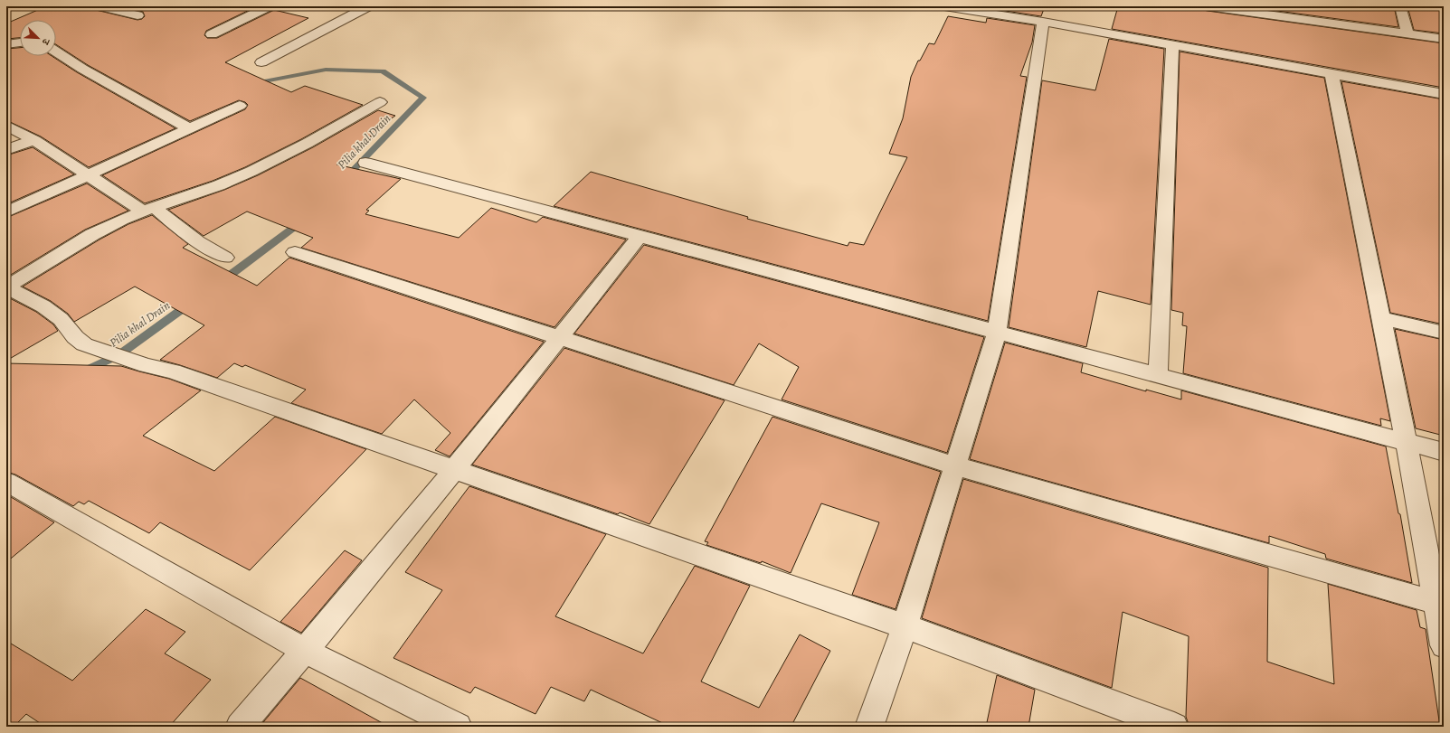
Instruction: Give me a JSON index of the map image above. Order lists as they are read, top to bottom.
{
  "water": ["Pilia khal Drain"],
  "north": "bottom right"
}
